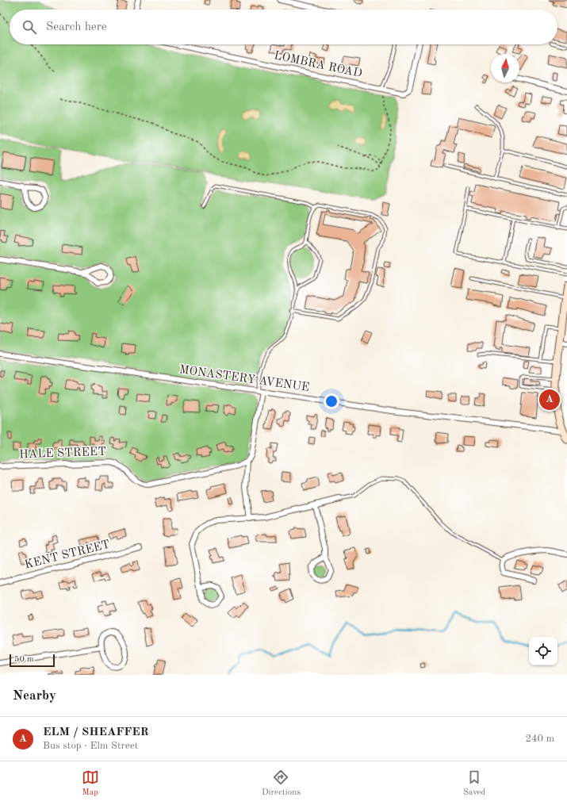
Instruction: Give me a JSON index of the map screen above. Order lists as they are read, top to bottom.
{
  "streets": {
    "street": [
      "LOMBRA ROAD",
      "MONASTERY AVENUE",
      "HALE STREET",
      "KENT STREET"
    ]
  },
  "scale_bar": "50 m",
  "north": "top",
  "page": {
    "search": "Search here",
    "pins": "A",
    "scale": "50 m",
    "heading": "Nearby",
    "list": [
      {
        "mark": "A",
        "name": "ELM / SHEAFFER",
        "note": "Bus stop · Elm Street",
        "value": "240 m"
      }
    ],
    "nav": ["Map", "Directions", "Saved"]
  }
}
